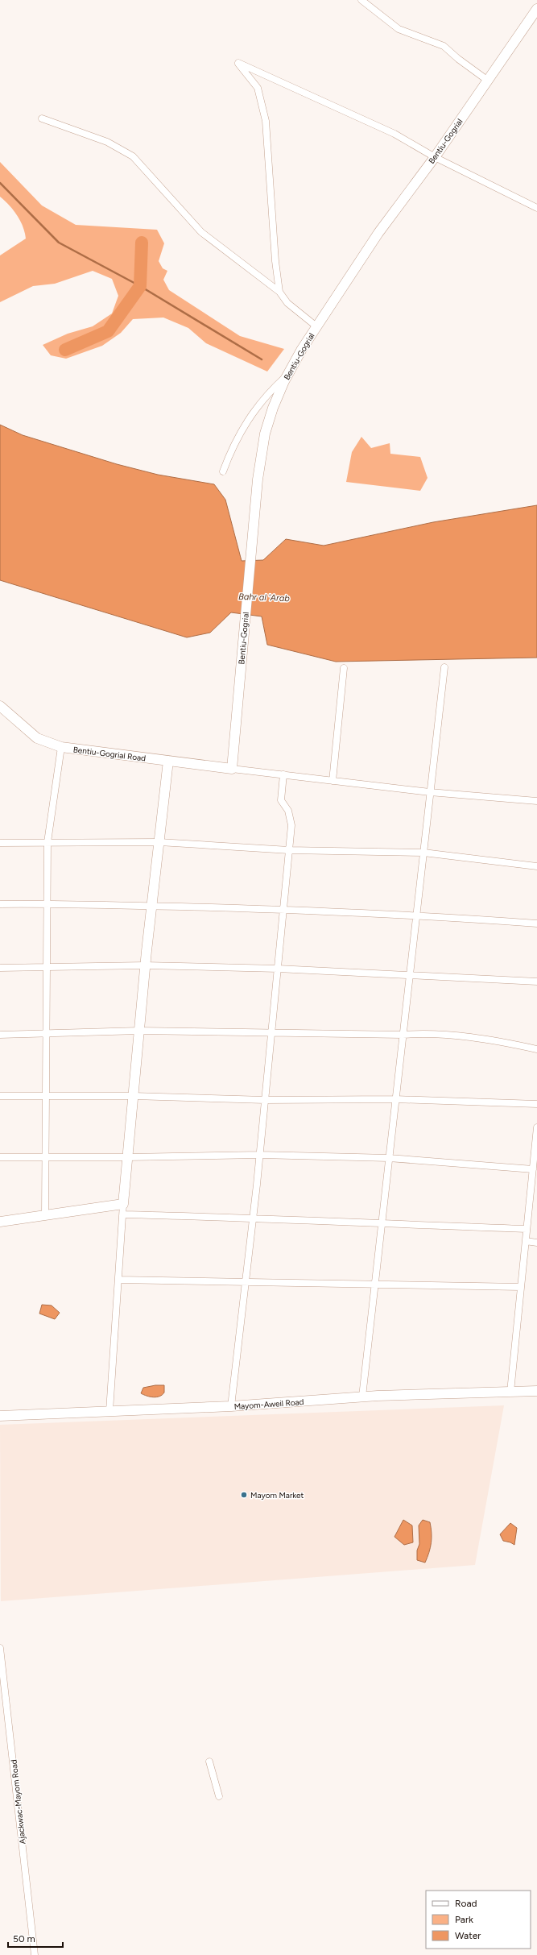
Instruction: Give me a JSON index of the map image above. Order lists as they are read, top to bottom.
{
  "streets": {
    "main road": ["Bentiu-Gogrial", "Bentiu-Gogrial Road", "Mayom-Aweil Road"],
    "street": ["Ajackwac-Mayom Road"]
  },
  "crossings": [
    ["Bentiu-Gogrial", "Bentiu-Gogrial Road"]
  ],
  "water": ["Bahr al 'Arab"],
  "places": ["Mayom Market"],
  "legend": ["Road", "Park", "Water"],
  "scale_bar": "50 m"
}
